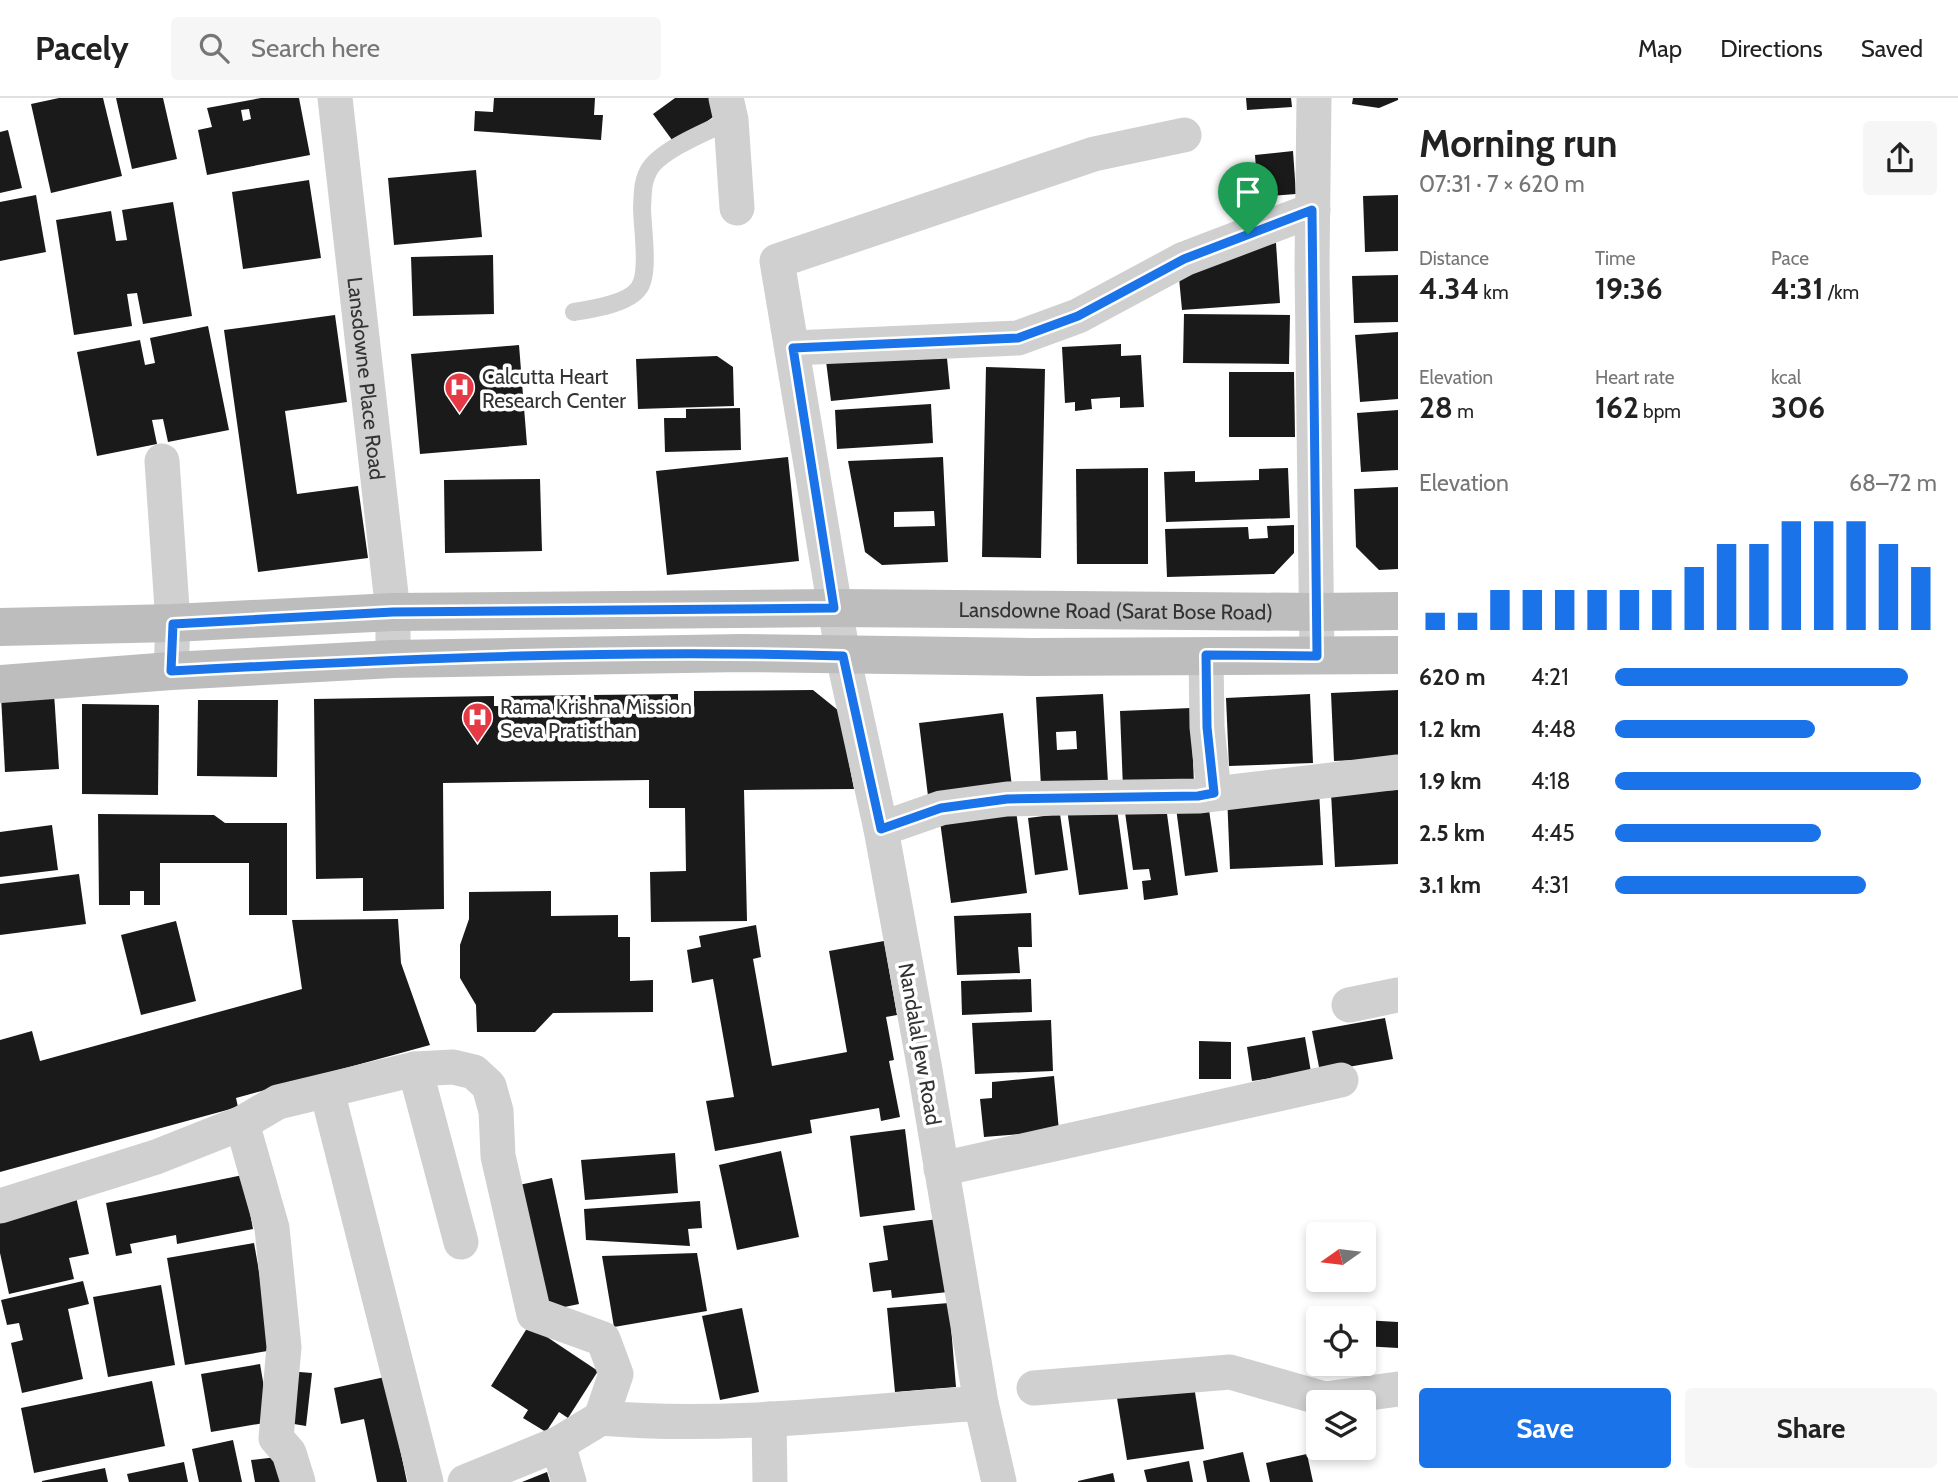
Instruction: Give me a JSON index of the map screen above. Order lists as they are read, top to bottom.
{
  "streets": {
    "main road": ["Lansdowne Road (Sarat Bose Road)"],
    "street": ["Lansdowne Place Road", "Nandalal Jew Road"]
  },
  "crossings": [
    ["Lansdowne Place Road", "Lansdowne Road (Sarat Bose Road)"],
    ["Lansdowne Road (Sarat Bose Road)", "Nandalal Jew Road"]
  ],
  "places": {
    "hospital": ["Calcutta Heart Research Center", "Rama Krishna Mission Seva Pratisthan"]
  },
  "north": "left",
  "page": {
    "header": "Pacely",
    "search": "Search here",
    "nav": ["Map", "Directions", "Saved"],
    "heading": ["Morning run", "07:31 · 7 × 620 m"],
    "stats": [
      ["Distance", "4.34 km"],
      ["Time", "19:36"],
      ["Pace", "4:31 /km"],
      ["Elevation", "28 m"],
      ["Heart rate", "162 bpm"],
      ["kcal", "306"]
    ],
    "chart": ["Elevation", "68–72 m"],
    "list": [
      {
        "name": "620 m",
        "note": "4:21"
      },
      {
        "name": "1.2 km",
        "note": "4:48"
      },
      {
        "name": "1.9 km",
        "note": "4:18"
      },
      {
        "name": "2.5 km",
        "note": "4:45"
      },
      {
        "name": "3.1 km",
        "note": "4:31"
      }
    ],
    "buttons": ["Save", "Share"]
  }
}
